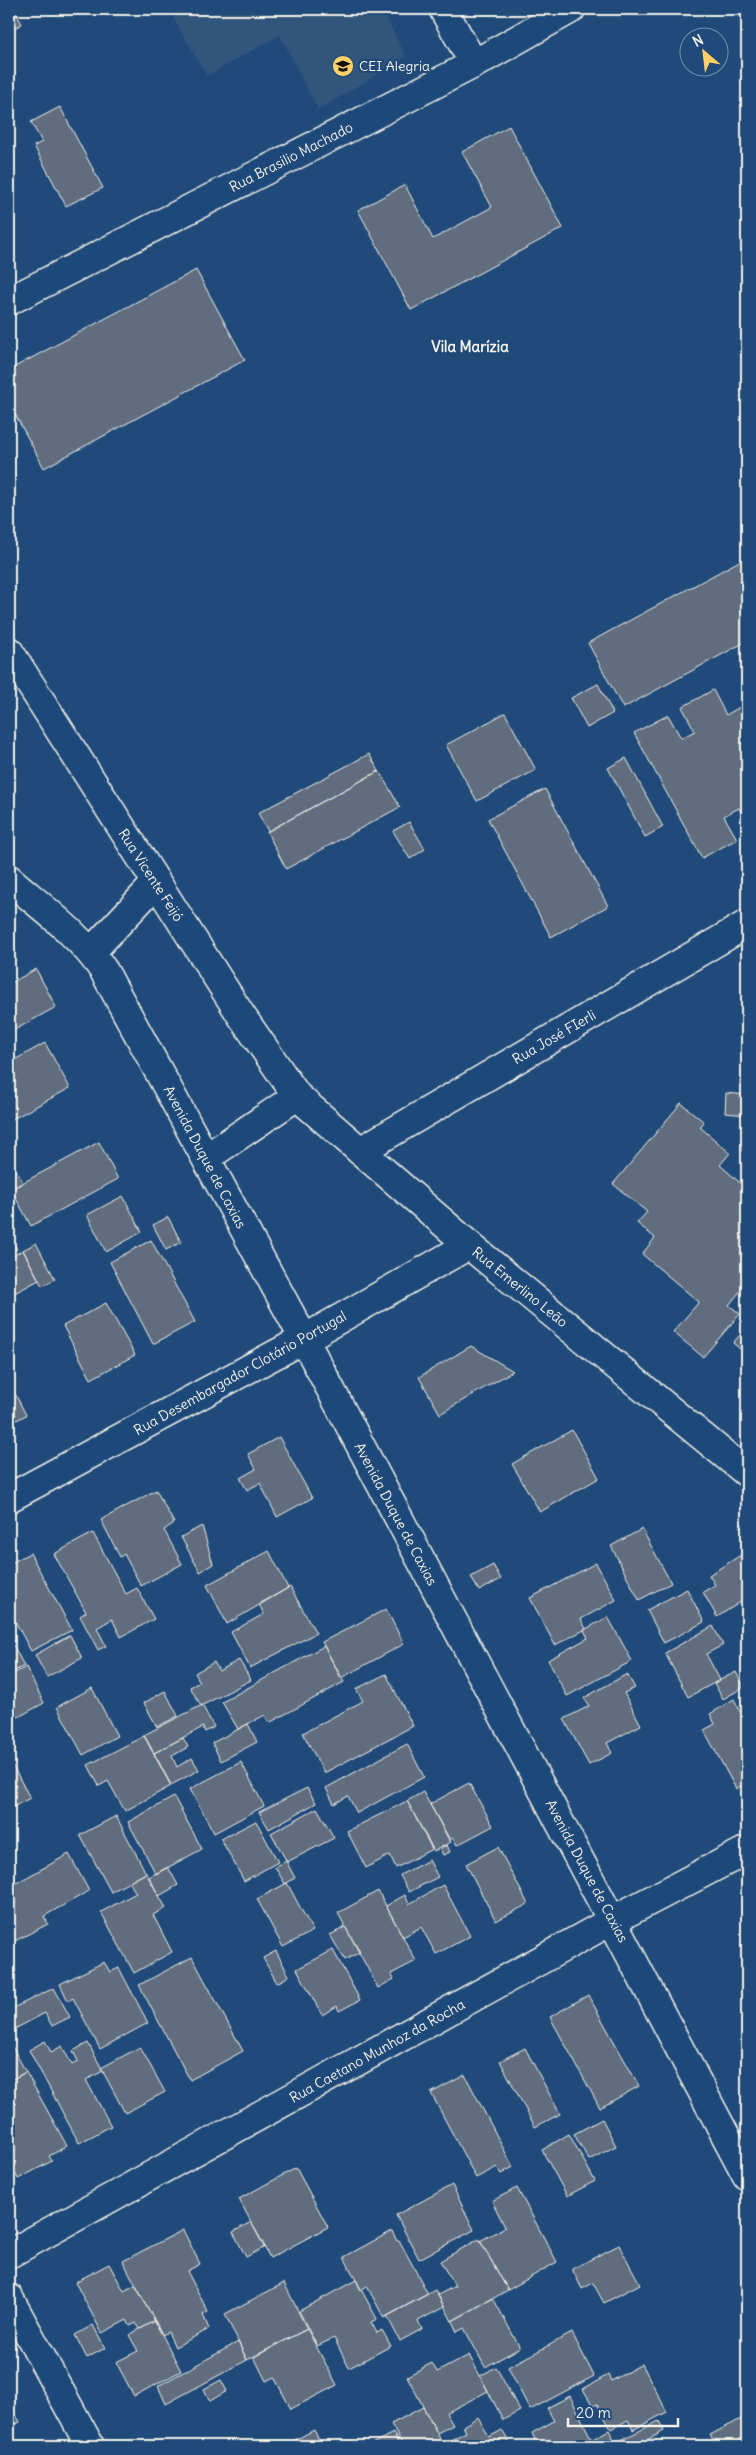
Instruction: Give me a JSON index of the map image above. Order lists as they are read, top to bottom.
{
  "streets": {
    "street": [
      "Rua Brasilio Machado",
      "Rua Vicente Feijó",
      "Rua José FIerli",
      "Avenida Duque de Caxias",
      "Rua Emerlino Leão",
      "Rua Desembargador Clotário Portugal",
      "Rua Caetano Munhoz da Rocha"
    ]
  },
  "crossings": [
    ["Rua Vicente Feijó", "Rua Emerlino Leão"],
    ["Rua José FIerli", "Rua Emerlino Leão"],
    ["Avenida Duque de Caxias", "Rua Desembargador Clotário Portugal"],
    ["Avenida Duque de Caxias", "Rua Caetano Munhoz da Rocha"],
    ["Rua Emerlino Leão", "Rua Desembargador Clotário Portugal"]
  ],
  "districts": ["Vila Marízia"],
  "places": {
    "school or university": ["CEI Alegria"]
  },
  "scale_bar": "20 m",
  "north": "top left"
}
